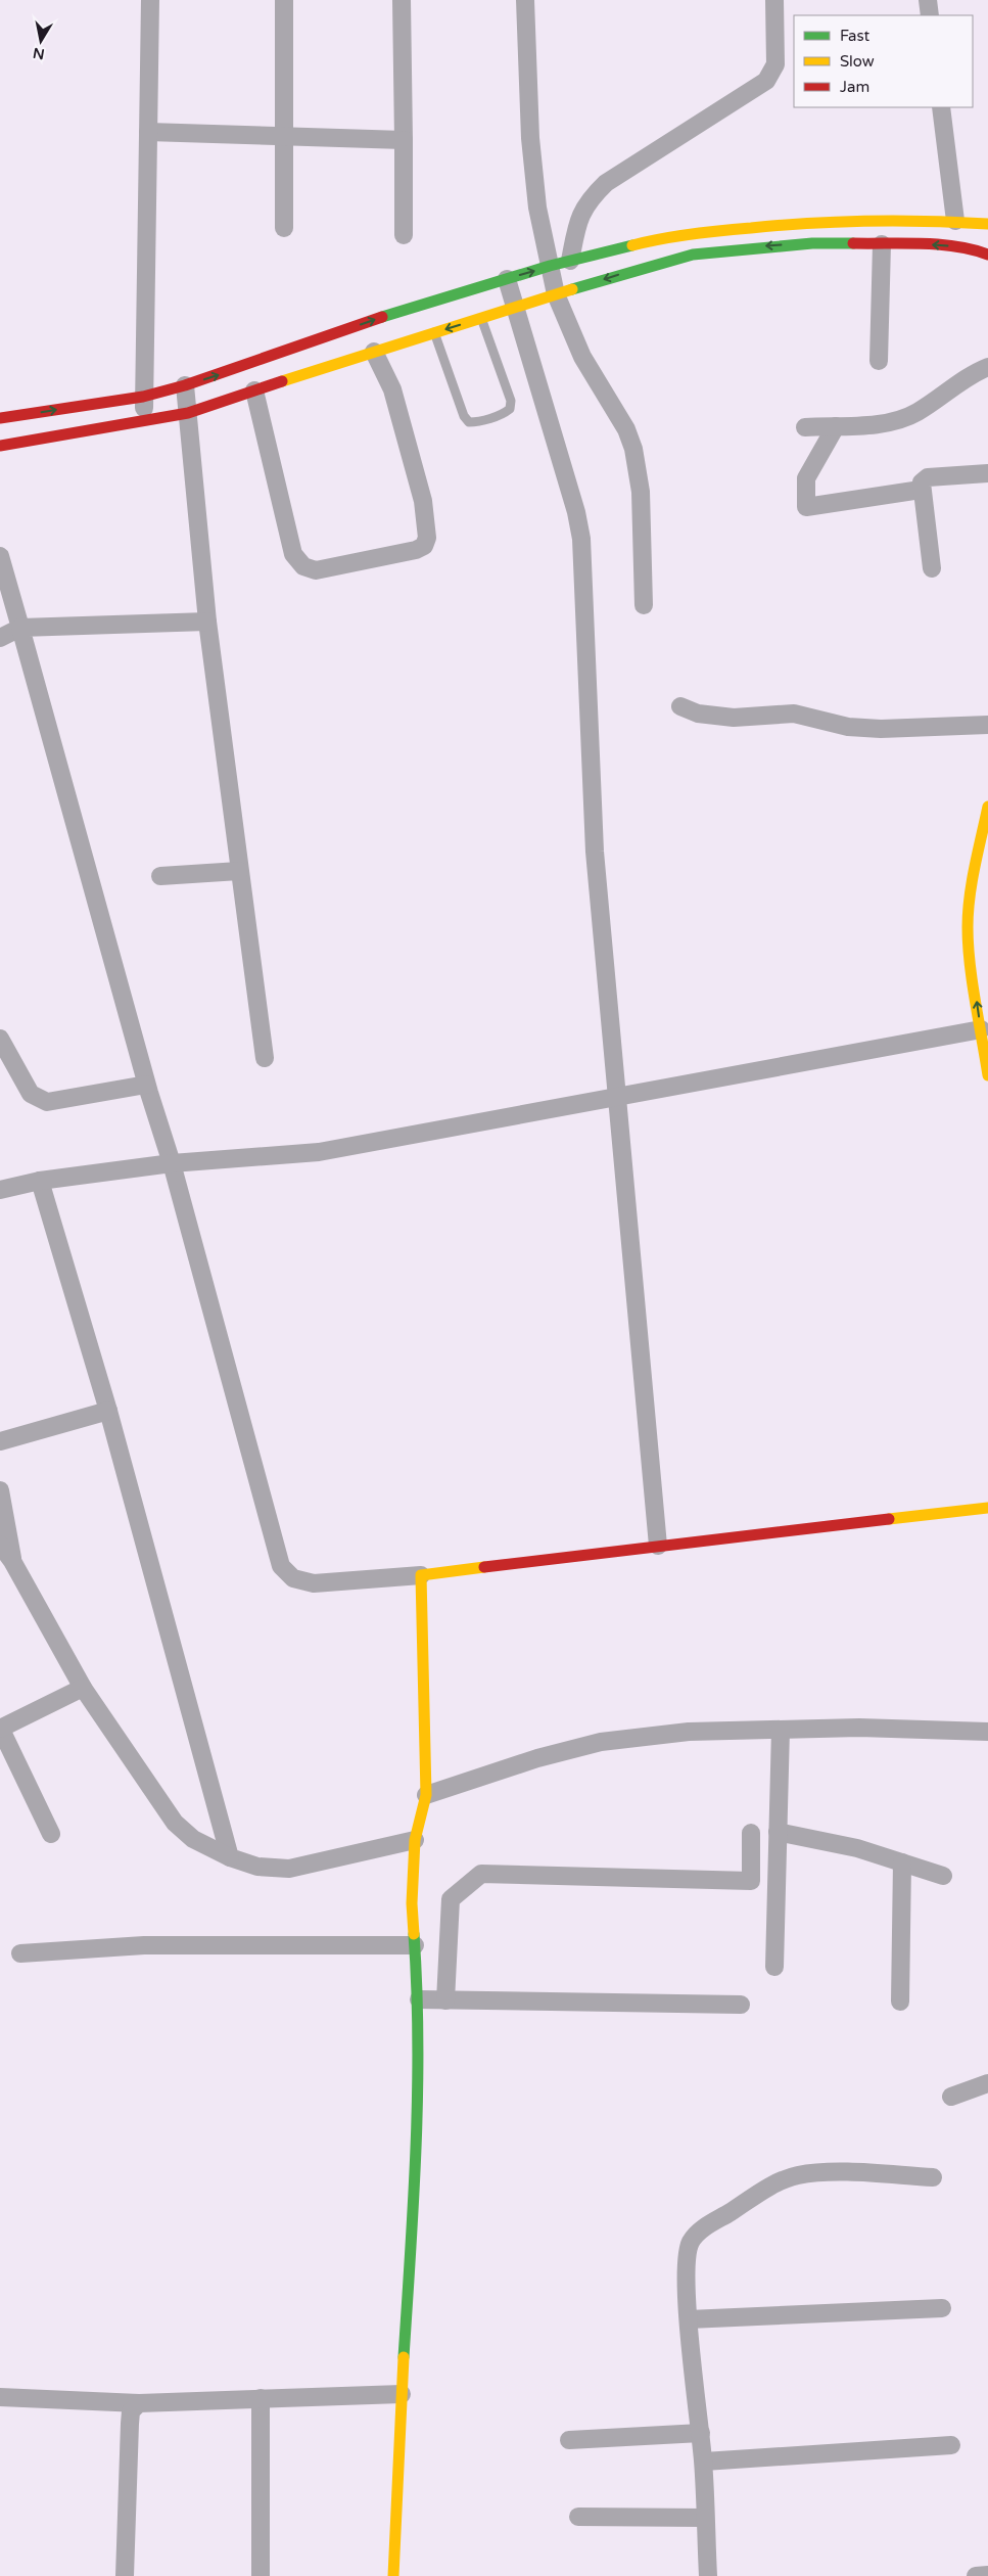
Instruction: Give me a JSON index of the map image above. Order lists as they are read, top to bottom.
{
  "legend": ["Fast", "Slow", "Jam"],
  "north": "bottom"
}
